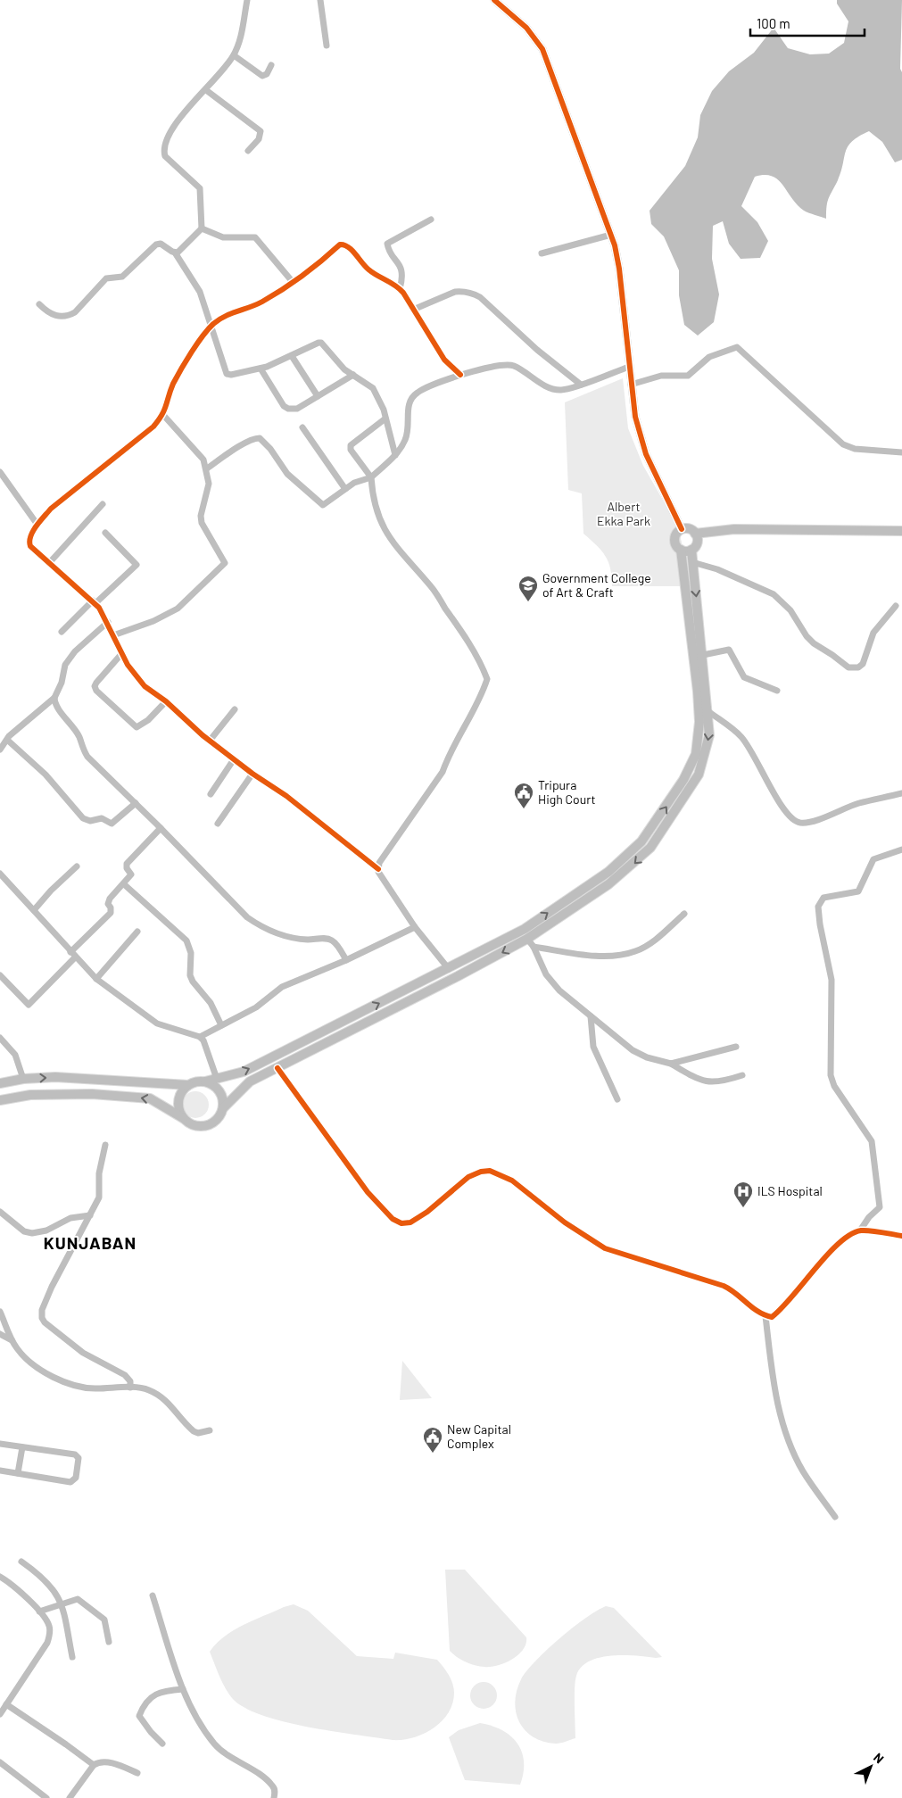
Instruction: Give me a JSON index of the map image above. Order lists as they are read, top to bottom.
{
  "districts": ["KUNJABAN"],
  "parks": ["Albert Ekka Park"],
  "places": {
    "school or university": ["Government College of Art & Craft"],
    "public building": ["Tripura High Court", "New Capital Complex"],
    "hospital": ["ILS Hospital"]
  },
  "scale_bar": "100 m",
  "north": "top right"
}
